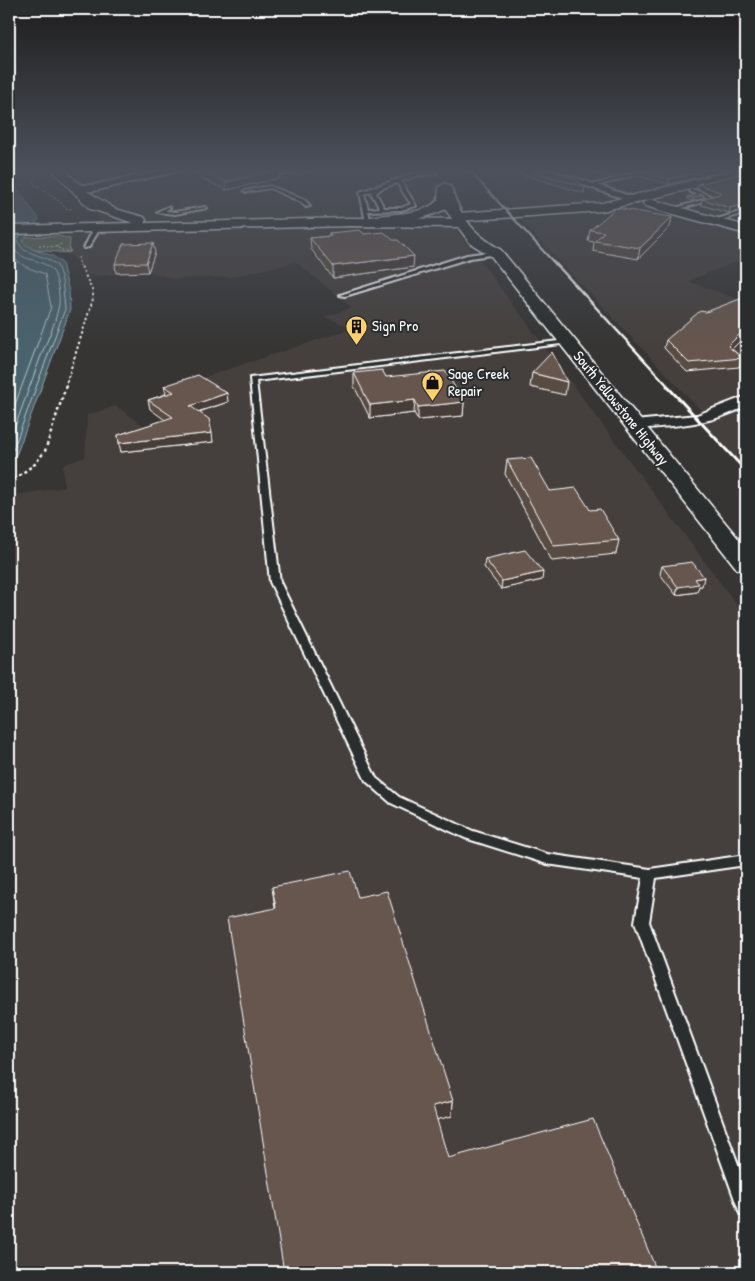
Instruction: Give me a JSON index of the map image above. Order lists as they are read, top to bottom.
{
  "streets": {
    "main road": ["South Yellowstone Highway"]
  },
  "places": {
    "building": ["Sign Pro"],
    "shop": ["Sage Creek Repair"]
  }
}
